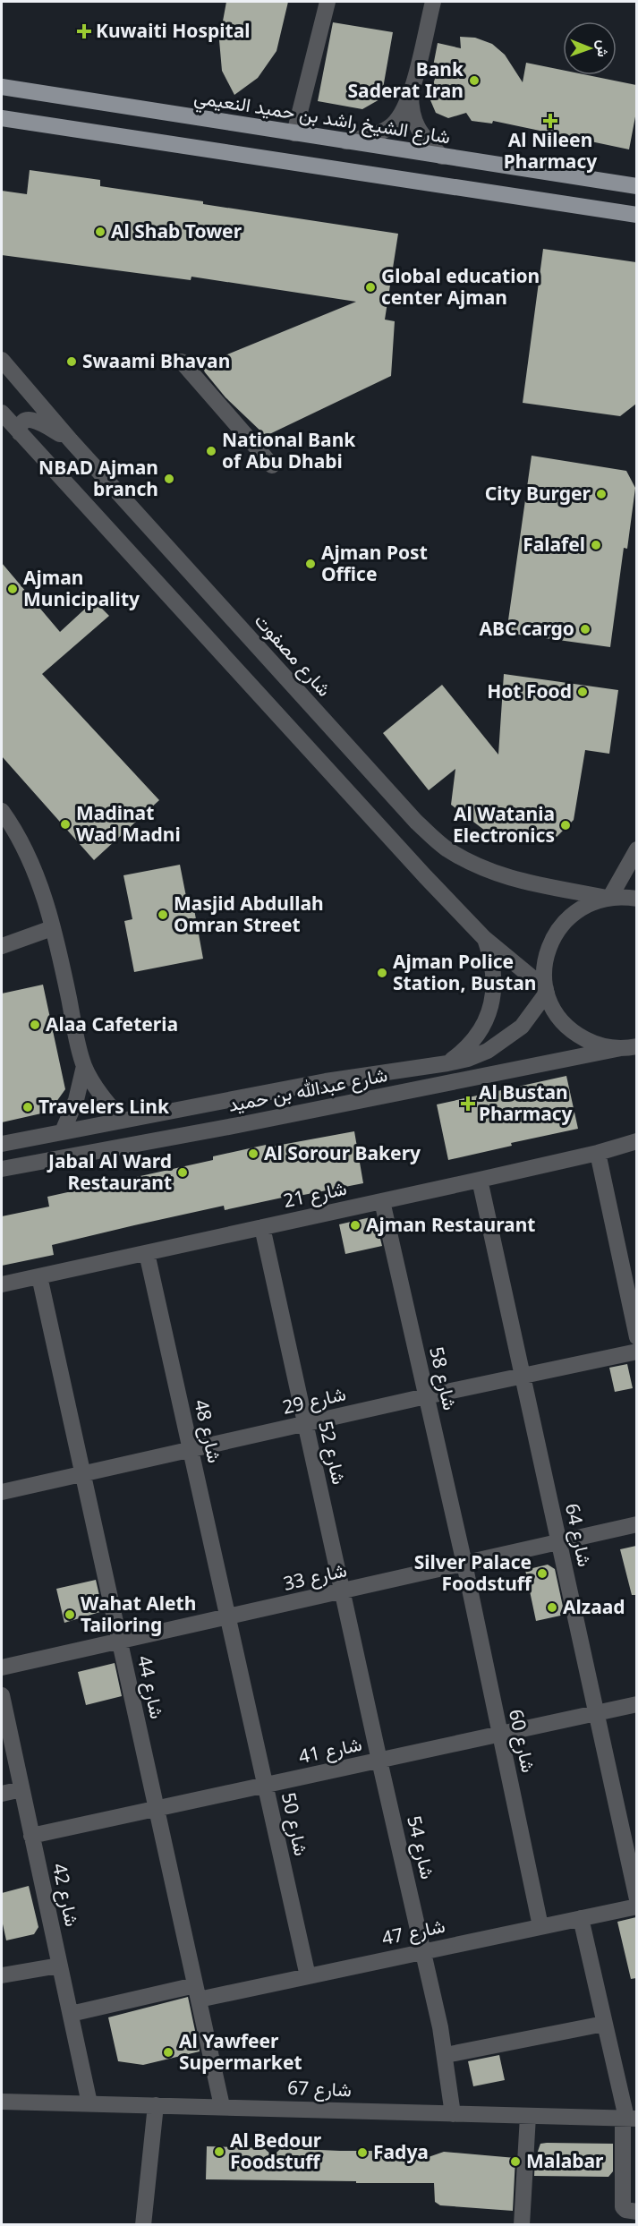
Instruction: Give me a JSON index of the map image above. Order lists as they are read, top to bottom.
{
  "streets": {
    "main road": ["شارع الشيخ راشد بن حميد النعيمي"],
    "street": [
      "شارع مصفوت",
      "شارع عبدالله بن حميد",
      "شارع 21",
      "شارع 58",
      "شارع 29",
      "شارع 48",
      "شارع 52",
      "شارع 64",
      "شارع 33",
      "شارع 44",
      "شارع 60",
      "شارع 41",
      "شارع 50",
      "شارع 54",
      "شارع 42",
      "شارع 47",
      "شارع 67"
    ]
  },
  "crossings": [
    ["شارع 21", "شارع 58"],
    ["شارع 21", "شارع 48"],
    ["شارع 21", "شارع 52"],
    ["شارع 21", "شارع 64"],
    ["شارع 21", "شارع 44"],
    ["شارع 58", "شارع 29"],
    ["شارع 58", "شارع 33"],
    ["شارع 58", "شارع 60"],
    ["شارع 29", "شارع 48"],
    ["شارع 29", "شارع 52"],
    ["شارع 29", "شارع 64"],
    ["شارع 29", "شارع 44"],
    ["شارع 48", "شارع 33"],
    ["شارع 48", "شارع 50"],
    ["شارع 52", "شارع 33"],
    ["شارع 52", "شارع 54"],
    ["شارع 64", "شارع 33"],
    ["شارع 64", "شارع 41"],
    ["شارع 33", "شارع 44"],
    ["شارع 33", "شارع 60"],
    ["شارع 33", "شارع 50"],
    ["شارع 33", "شارع 54"],
    ["شارع 44", "شارع 41"],
    ["شارع 44", "شارع 47"],
    ["شارع 44", "شارع 67"],
    ["شارع 60", "شارع 41"],
    ["شارع 60", "شارع 47"],
    ["شارع 41", "شارع 50"],
    ["شارع 41", "شارع 54"],
    ["شارع 41", "شارع 42"],
    ["شارع 50", "شارع 47"],
    ["شارع 54", "شارع 47"],
    ["شارع 54", "شارع 67"],
    ["شارع 42", "شارع 47"],
    ["شارع 42", "شارع 67"]
  ],
  "places": {
    "health": ["Kuwaiti Hospital", "Al Nileen Pharmacy", "Al Bustan Pharmacy"],
    "other": [
      "Bank Saderat Iran",
      "Al Shab Tower",
      "Global education center Ajman",
      "Swaami Bhavan",
      "National Bank of Abu Dhabi",
      "NBAD Ajman branch",
      "City Burger",
      "Falafel",
      "Ajman Post Office",
      "Ajman Municipality",
      "ABC cargo",
      "Hot Food",
      "Madinat Wad Madni",
      "Al Watania Electronics",
      "Masjid Abdullah Omran Street",
      "Ajman Police Station, Bustan",
      "Alaa Cafeteria",
      "Travelers Link",
      "Al Sorour Bakery",
      "Jabal Al Ward Restaurant",
      "Ajman Restaurant",
      "Silver Palace Foodstuff",
      "Alzaad",
      "Wahat Aleth Tailoring",
      "Al Yawfeer Supermarket",
      "Al Bedour Foodstuff",
      "Fadya",
      "Malabar"
    ]
  },
  "north": "right"
}
